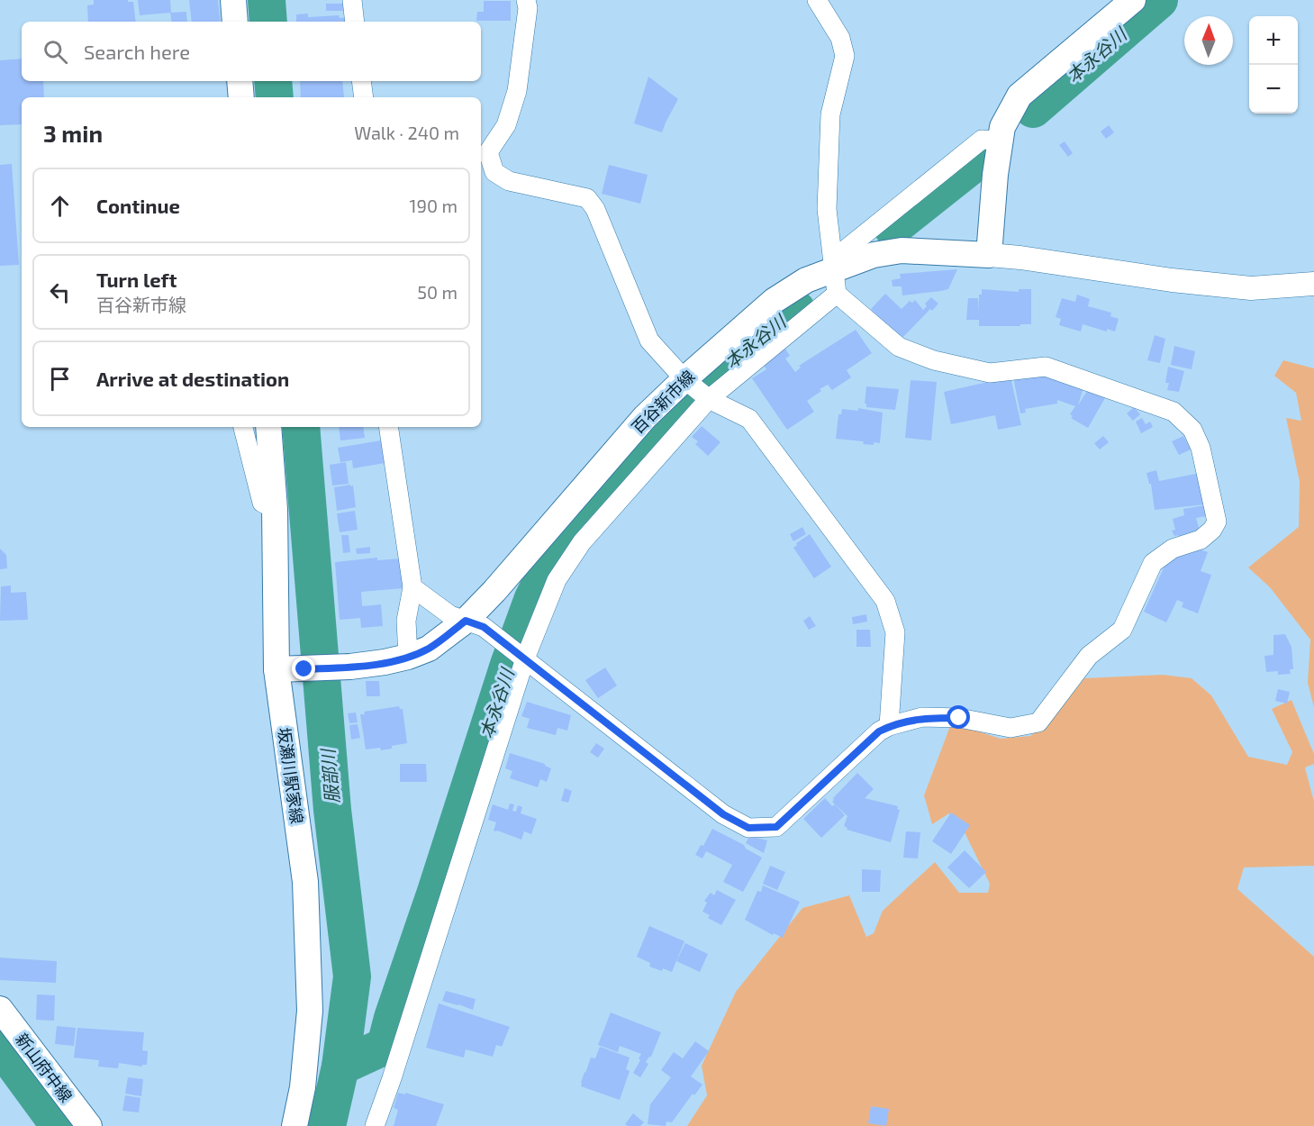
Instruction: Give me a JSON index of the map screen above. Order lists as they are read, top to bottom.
{
  "streets": {
    "main road": ["百谷新市線", "坂瀬川駅家線", "新山府中線"]
  },
  "crossings": [
    ["百谷新市線", "坂瀬川駅家線"]
  ],
  "water": ["本永谷川", "服部川"],
  "north": "top",
  "page": {
    "map_buttons": ["+", "−"],
    "search": "Search here",
    "heading": ["3 min", "Walk · 240 m"],
    "list": [
      ["Continue", "190 m"],
      ["Turn left", "百谷新市線", "50 m"],
      "Arrive at destination"
    ]
  }
}
